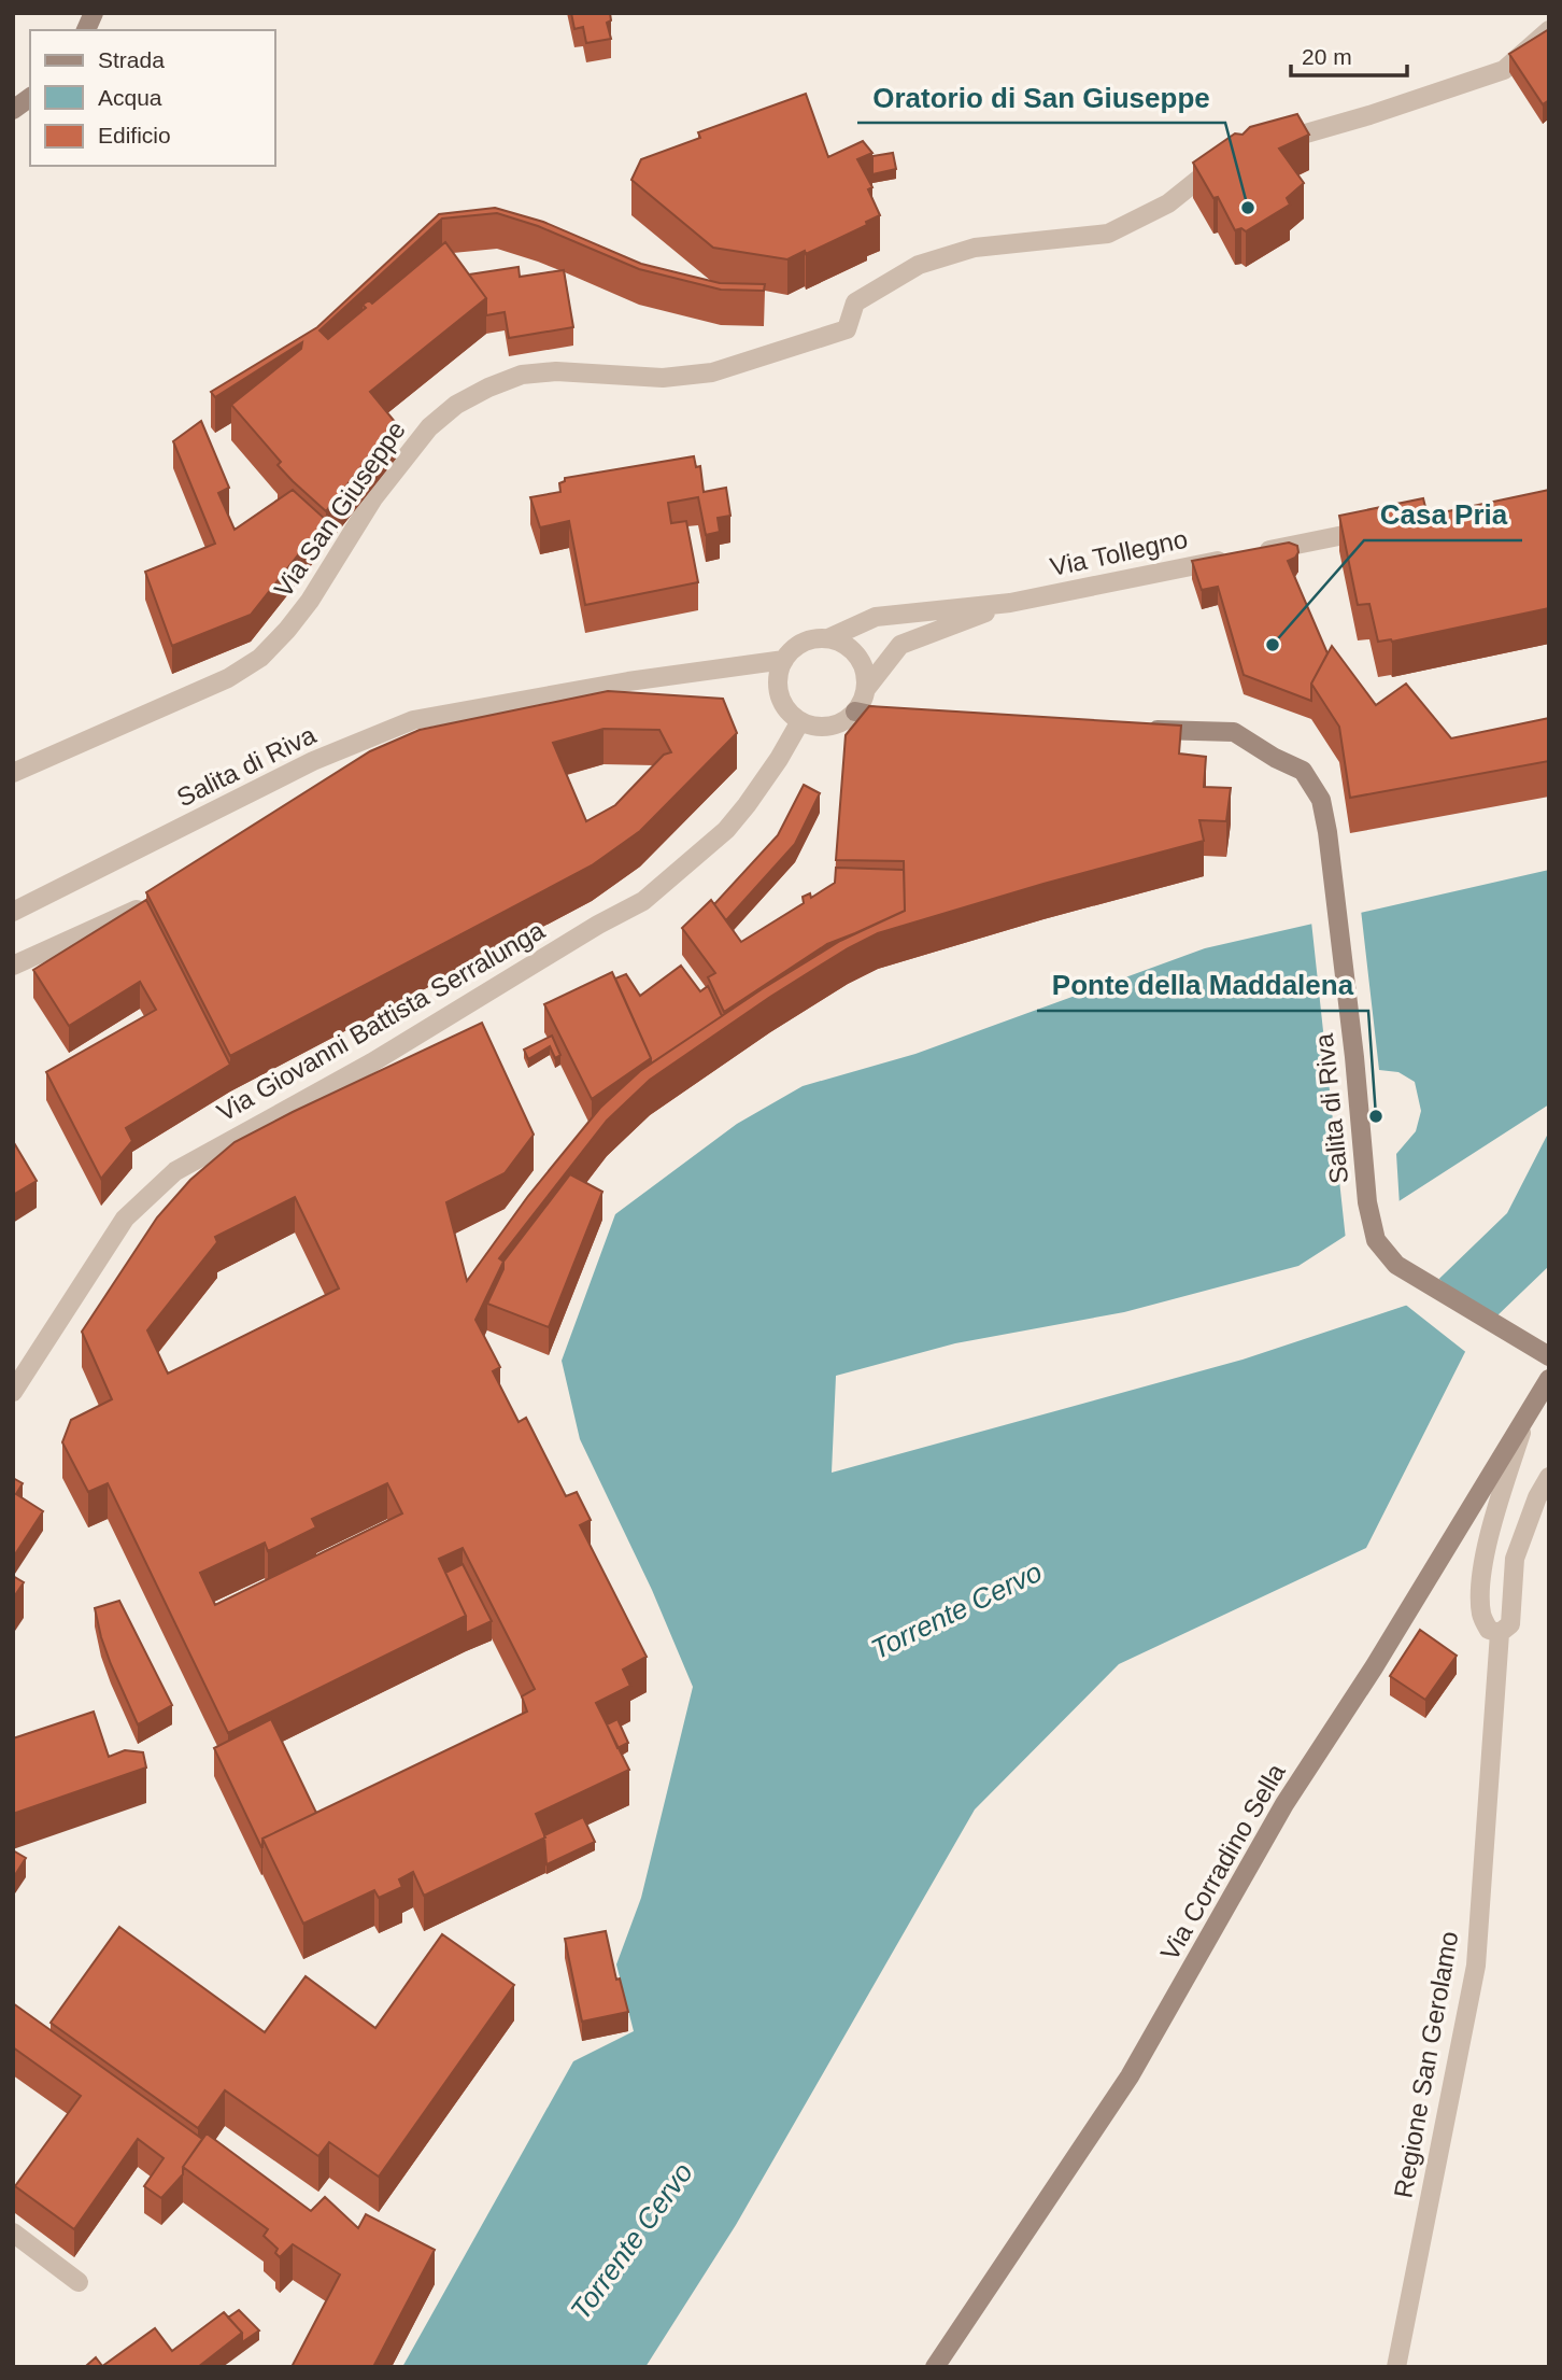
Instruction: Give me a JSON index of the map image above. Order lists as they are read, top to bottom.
{
  "streets": {
    "main road": ["Salita di Riva", "Via Corradino Sella"],
    "street": [
      "Via San Giuseppe",
      "Via Tollegno",
      "Via Giovanni Battista Serralunga",
      "Regione San Gerolamo"
    ]
  },
  "crossings": [
    ["Via Tollegno", "Salita di Riva"],
    ["Via Tollegno", "Via Giovanni Battista Serralunga"],
    ["Salita di Riva", "Via Giovanni Battista Serralunga"]
  ],
  "water": ["Torrente Cervo"],
  "places": ["Oratorio di San Giuseppe", "Casa Pria", "Ponte della Maddalena"],
  "legend": ["Strada", "Acqua", "Edificio"],
  "scale_bar": "20 m"
}
